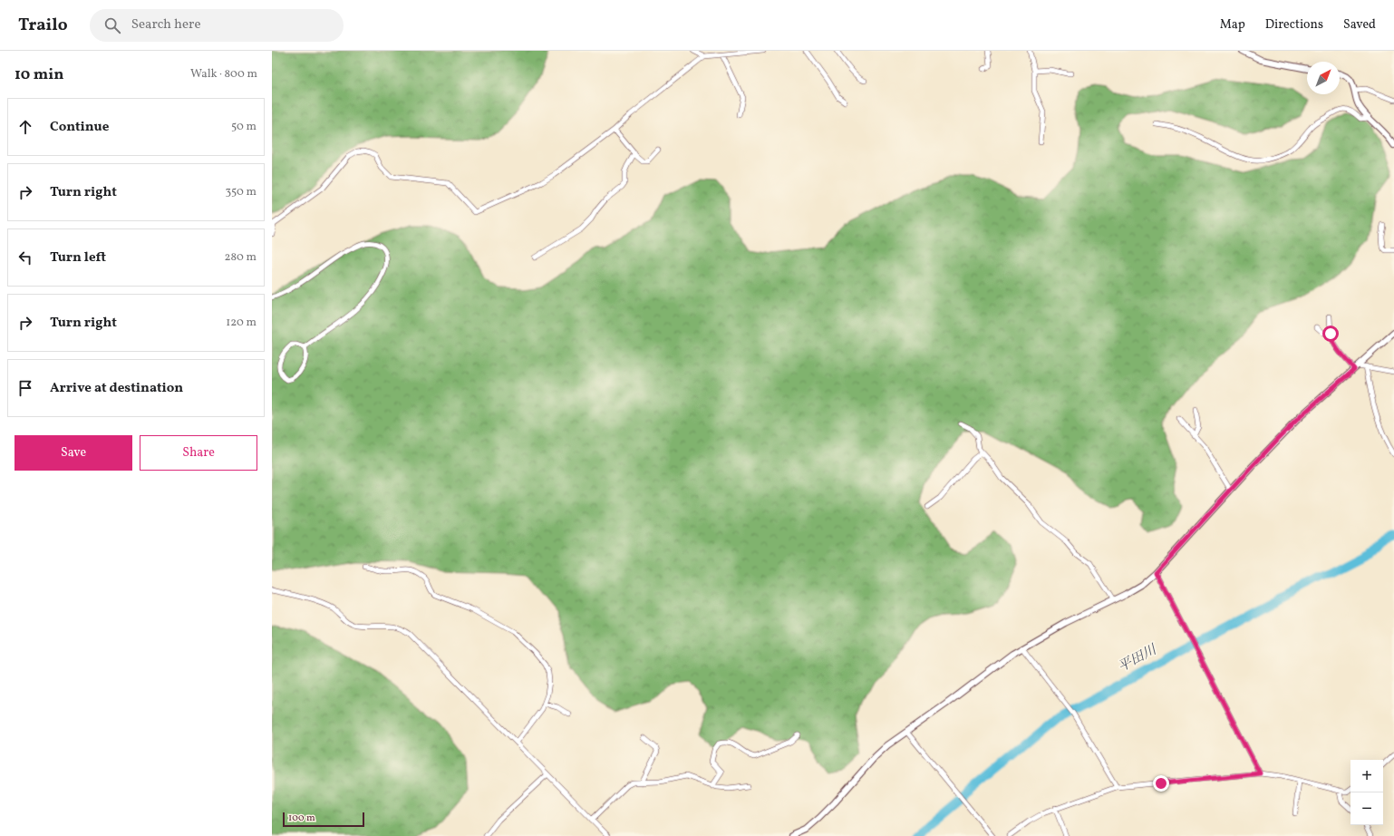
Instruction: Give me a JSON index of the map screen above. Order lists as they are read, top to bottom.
{
  "water": ["平田川"],
  "scale_bar": "100 m",
  "north": "top right",
  "page": {
    "header": "Trailo",
    "search": "Search here",
    "nav": ["Map", "Directions", "Saved"],
    "heading": ["10 min", "Walk · 800 m"],
    "list": [
      ["Continue", "50 m"],
      ["Turn right", "350 m"],
      ["Turn left", "280 m"],
      ["Turn right", "120 m"],
      "Arrive at destination"
    ],
    "buttons": ["Save", "Share"],
    "map_buttons": ["+", "−"],
    "scale": "100 m"
  }
}
